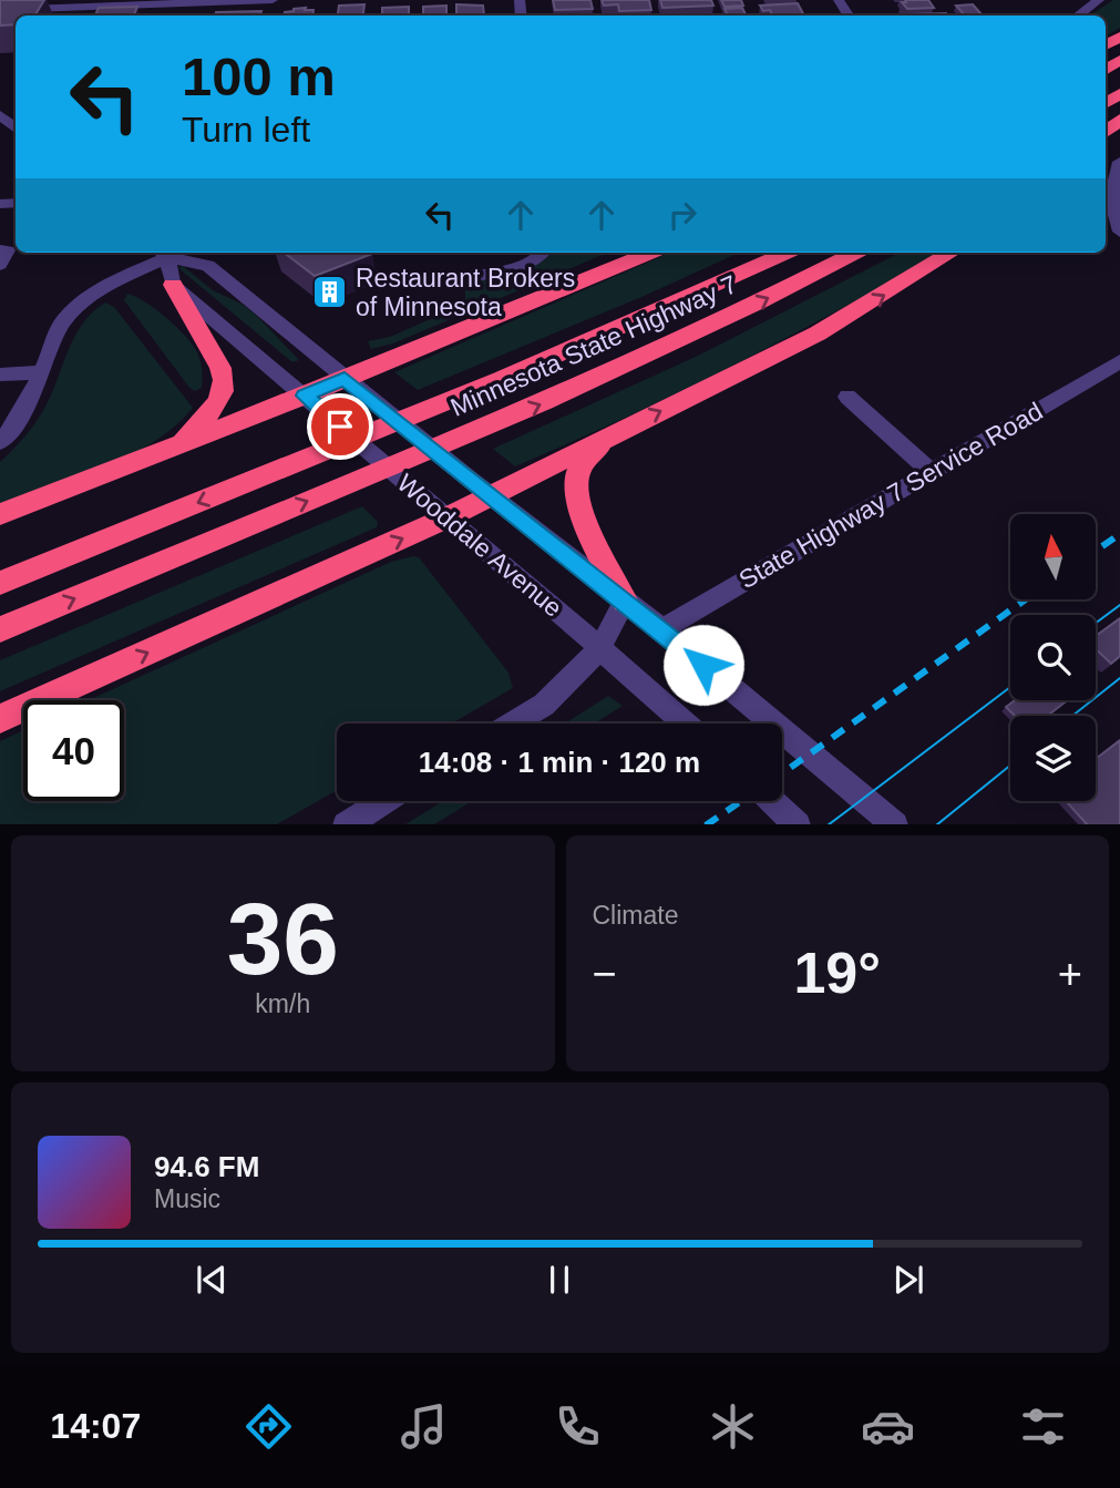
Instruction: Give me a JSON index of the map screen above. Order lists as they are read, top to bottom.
{
  "streets": {
    "highway": ["Minnesota State Highway 7"],
    "street": ["State Highway 7 Service Road", "Wooddale Avenue"]
  },
  "crossings": [
    ["State Highway 7 Service Road", "Wooddale Avenue"]
  ],
  "places": {
    "building": ["Restaurant Brokers of Minnesota"]
  },
  "north": "top",
  "page": {
    "turn": ["100 m", "Turn left"],
    "limit": "40",
    "trip": "14:08 · 1 min · 120 m",
    "tile": [
      ["36", "km/h"],
      "Climate"
    ],
    "heat": ["−", "19°", "+"],
    "song": ["94.6 FM", "Music"],
    "tabs": "14:07"
  }
}
